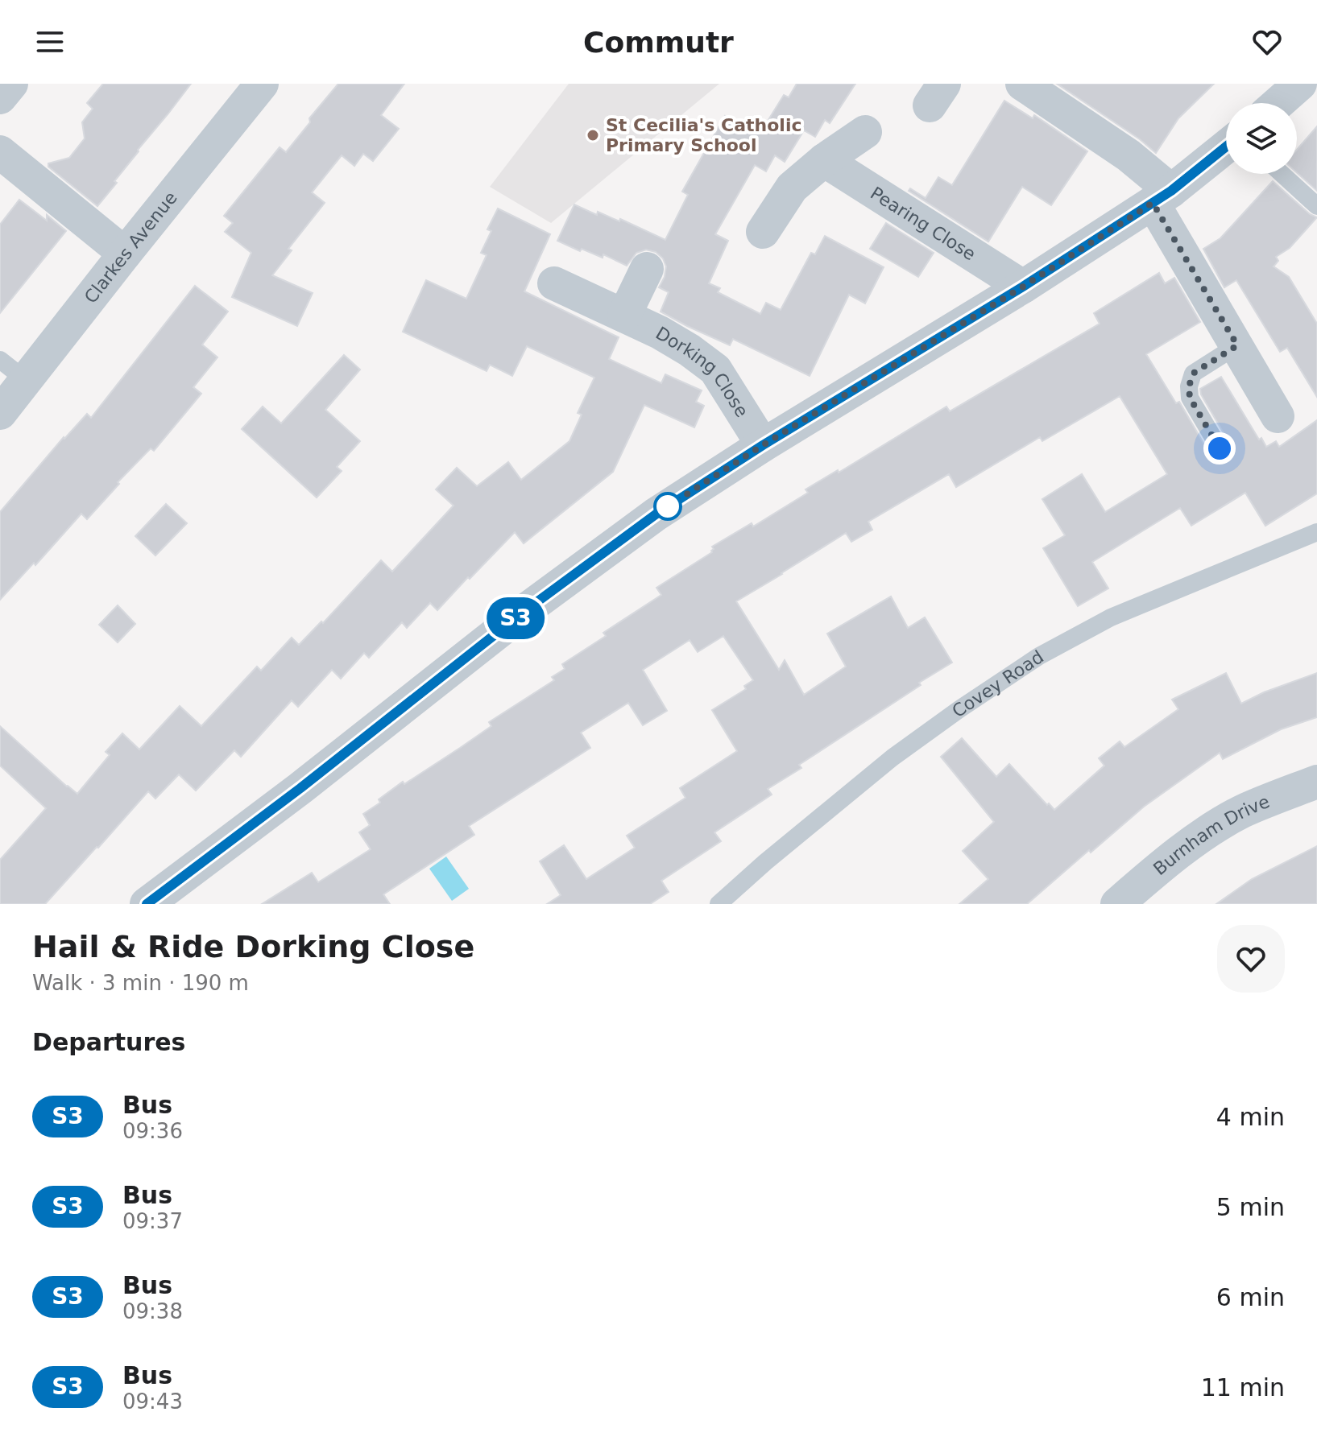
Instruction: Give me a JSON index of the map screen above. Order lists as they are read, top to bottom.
{
  "streets": {
    "street": [
      "Pearing Close",
      "Clarkes Avenue",
      "Dorking Close",
      "Burnham Drive"
    ],
    "lane": ["Covey Road"]
  },
  "places": ["St Cecilia's Catholic Primary School"],
  "lines": ["bus line S3"],
  "page": {
    "header": "Commutr",
    "on_map": "S3",
    "heading": [
      ["Hail & Ride Dorking Close", "Walk · 3 min · 190 m"],
      "Departures"
    ],
    "list": [
      {
        "mark": "S3",
        "name": "Bus",
        "note": "09:36",
        "value": "4 min"
      },
      {
        "mark": "S3",
        "name": "Bus",
        "note": "09:37",
        "value": "5 min"
      },
      {
        "mark": "S3",
        "name": "Bus",
        "note": "09:38",
        "value": "6 min"
      },
      {
        "mark": "S3",
        "name": "Bus",
        "note": "09:43",
        "value": "11 min"
      }
    ]
  }
}
